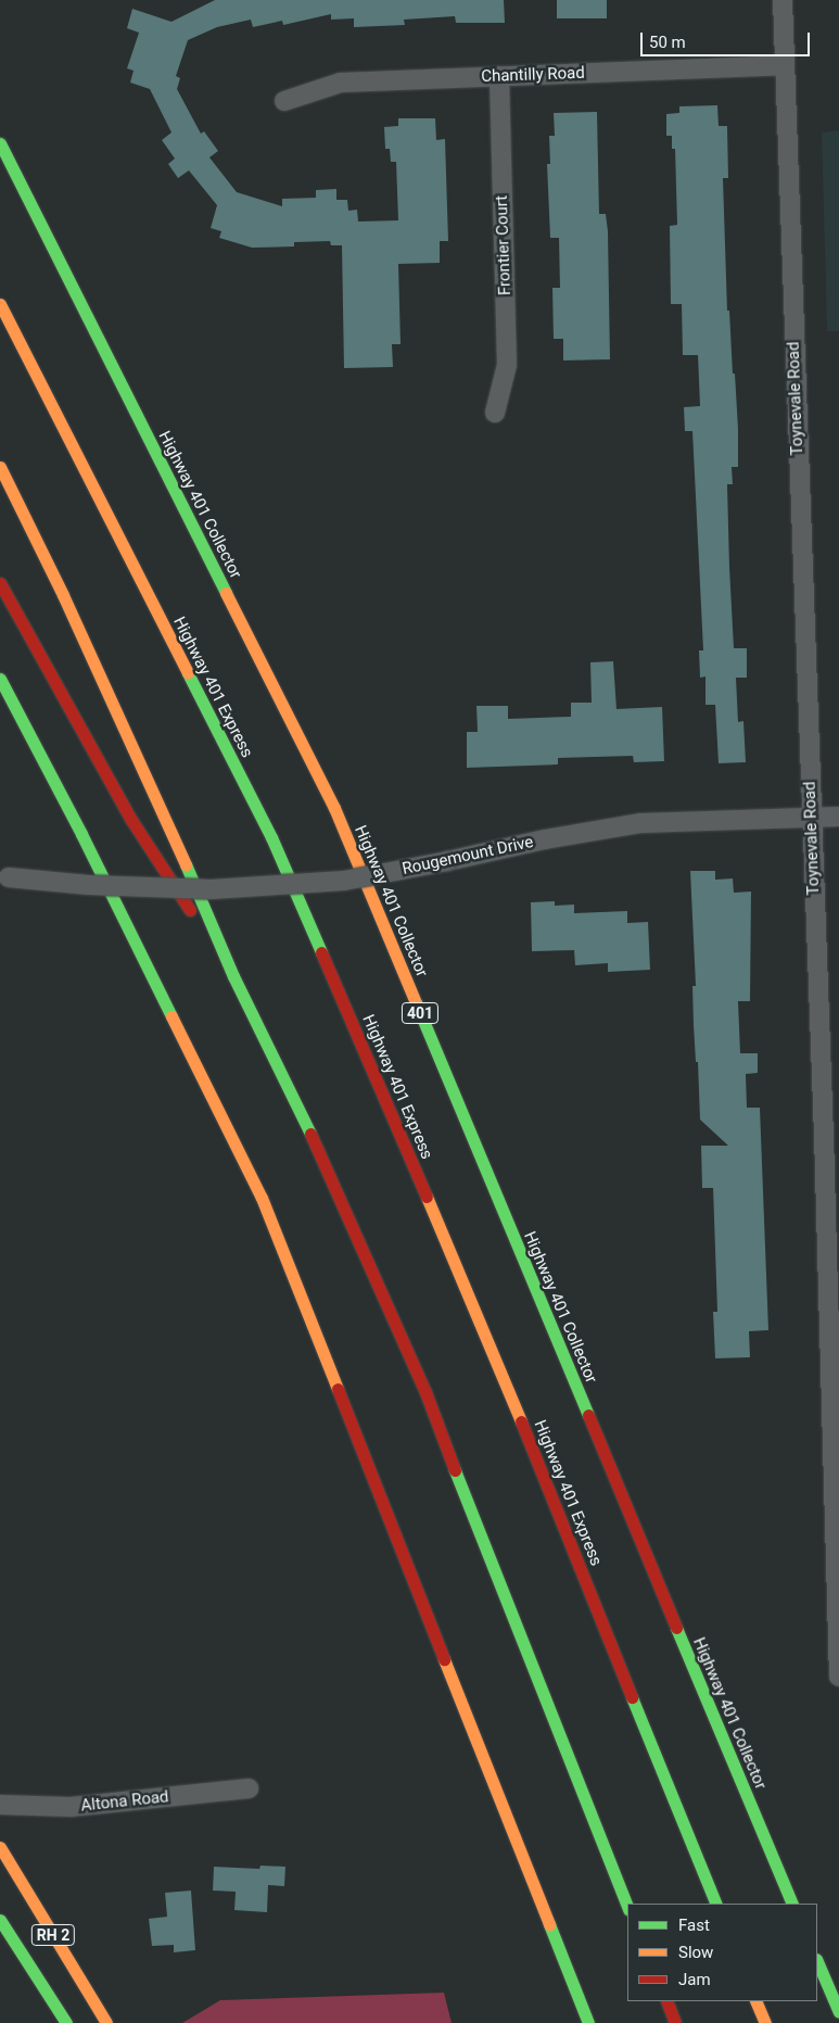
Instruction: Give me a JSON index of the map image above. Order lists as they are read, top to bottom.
{
  "streets": {
    "main road": [
      "Highway 401 Collector",
      "Highway 401 Express",
      "401",
      "RH 2"
    ],
    "street": [
      "Chantilly Road",
      "Frontier Court",
      "Toynevale Road",
      "Rougemount Drive",
      "Altona Road"
    ]
  },
  "crossings": [
    ["Chantilly Road", "Frontier Court"],
    ["Chantilly Road", "Toynevale Road"],
    ["Toynevale Road", "Rougemount Drive"]
  ],
  "legend": ["Fast", "Slow", "Jam"],
  "scale_bar": "50 m"
}
